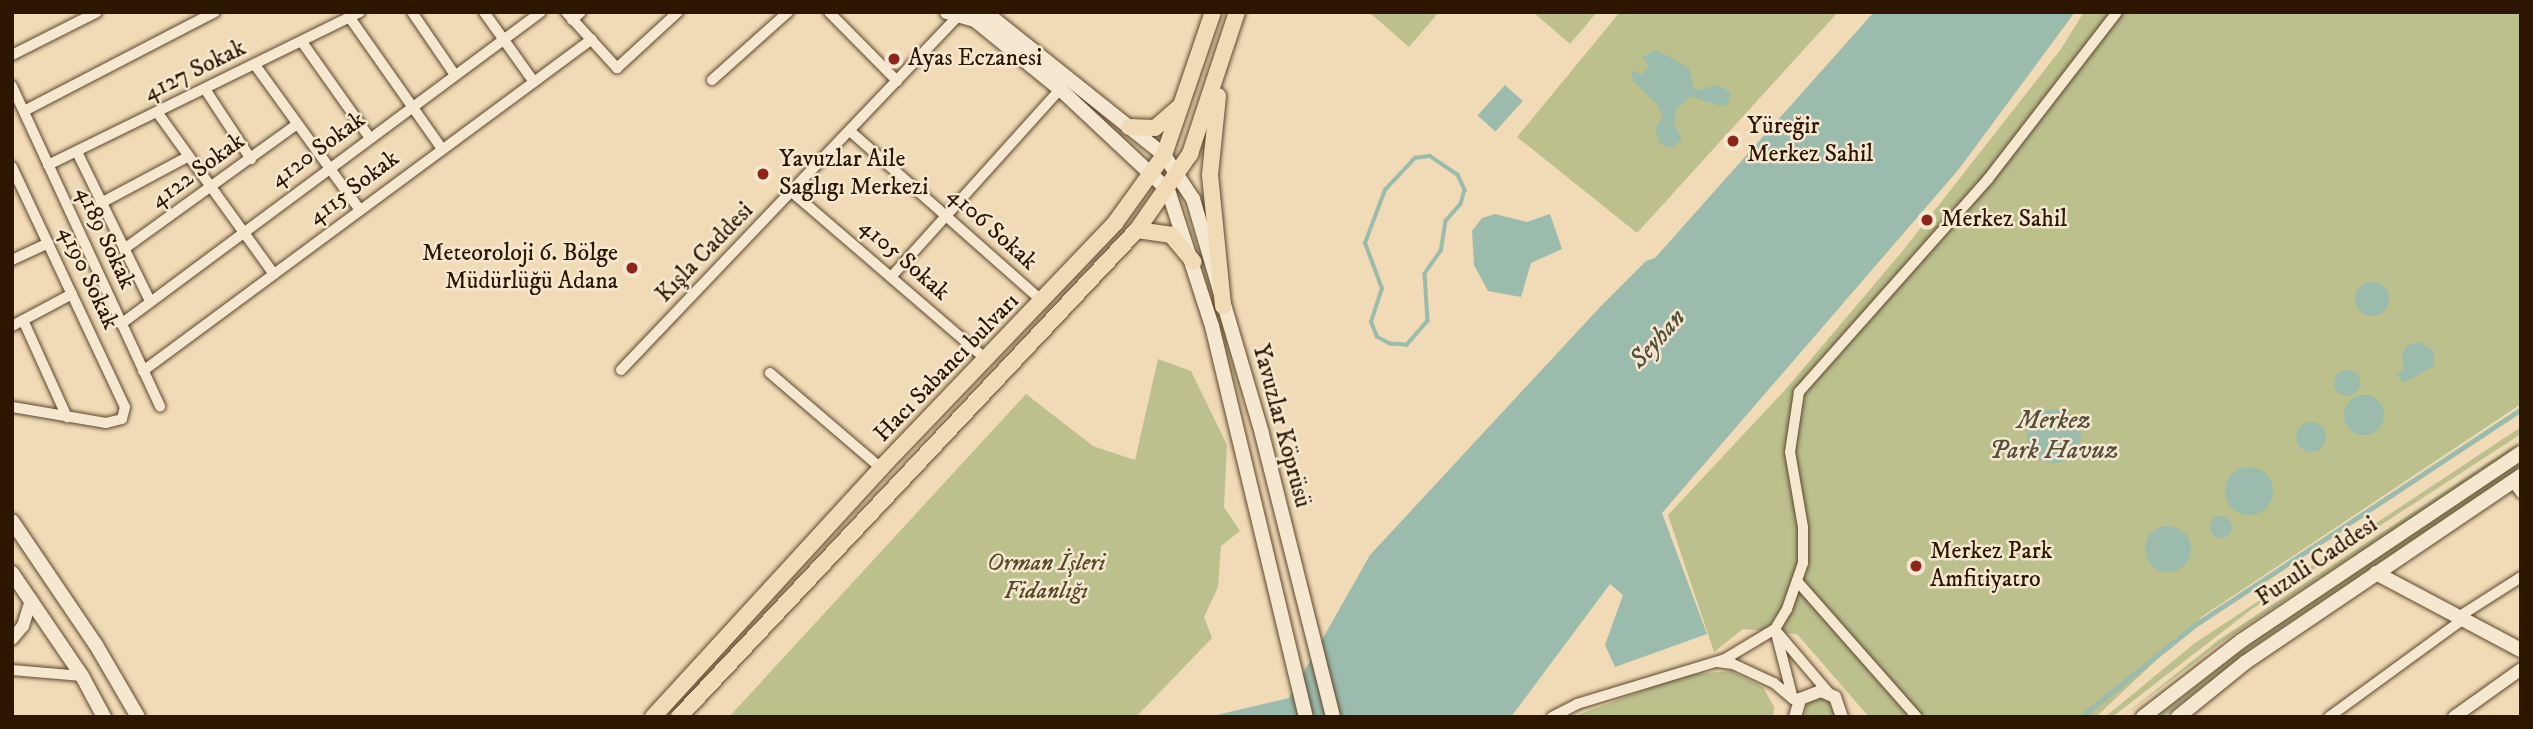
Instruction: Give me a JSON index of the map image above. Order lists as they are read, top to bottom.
{
  "streets": {
    "main road": ["Hacı Sabancı bulvarı", "Yavuzlar Köprüsü", "Fuzuli Caddesi"],
    "street": [
      "4127 Sokak",
      "4120 Sokak",
      "4122 Sokak",
      "4115 Sokak",
      "4106 Sokak",
      "4189 Sokak",
      "Kışla Caddesi",
      "4105 Sokak",
      "4190 Sokak"
    ]
  },
  "crossings": [
    ["4127 Sokak", "4189 Sokak"],
    ["4120 Sokak", "4189 Sokak"],
    ["4115 Sokak", "4189 Sokak"],
    ["4106 Sokak", "Kışla Caddesi"],
    ["4106 Sokak", "Hacı Sabancı bulvarı"],
    ["Kışla Caddesi", "4105 Sokak"],
    ["4105 Sokak", "Hacı Sabancı bulvarı"],
    ["Hacı Sabancı bulvarı", "Yavuzlar Köprüsü"]
  ],
  "water": ["Seyhan", "Merkez Park Havuz"],
  "parks": ["Orman İşleri Fidanlığı"],
  "places": [
    "Ayas Eczanesi",
    "Yüreğir Merkez Sahil",
    "Yavuzlar Aile Saglıgı Merkezi",
    "Merkez Sahil",
    "Meteoroloji 6. Bölge Müdürlüğü Adana",
    "Merkez Park Amfitiyatro"
  ]
}
